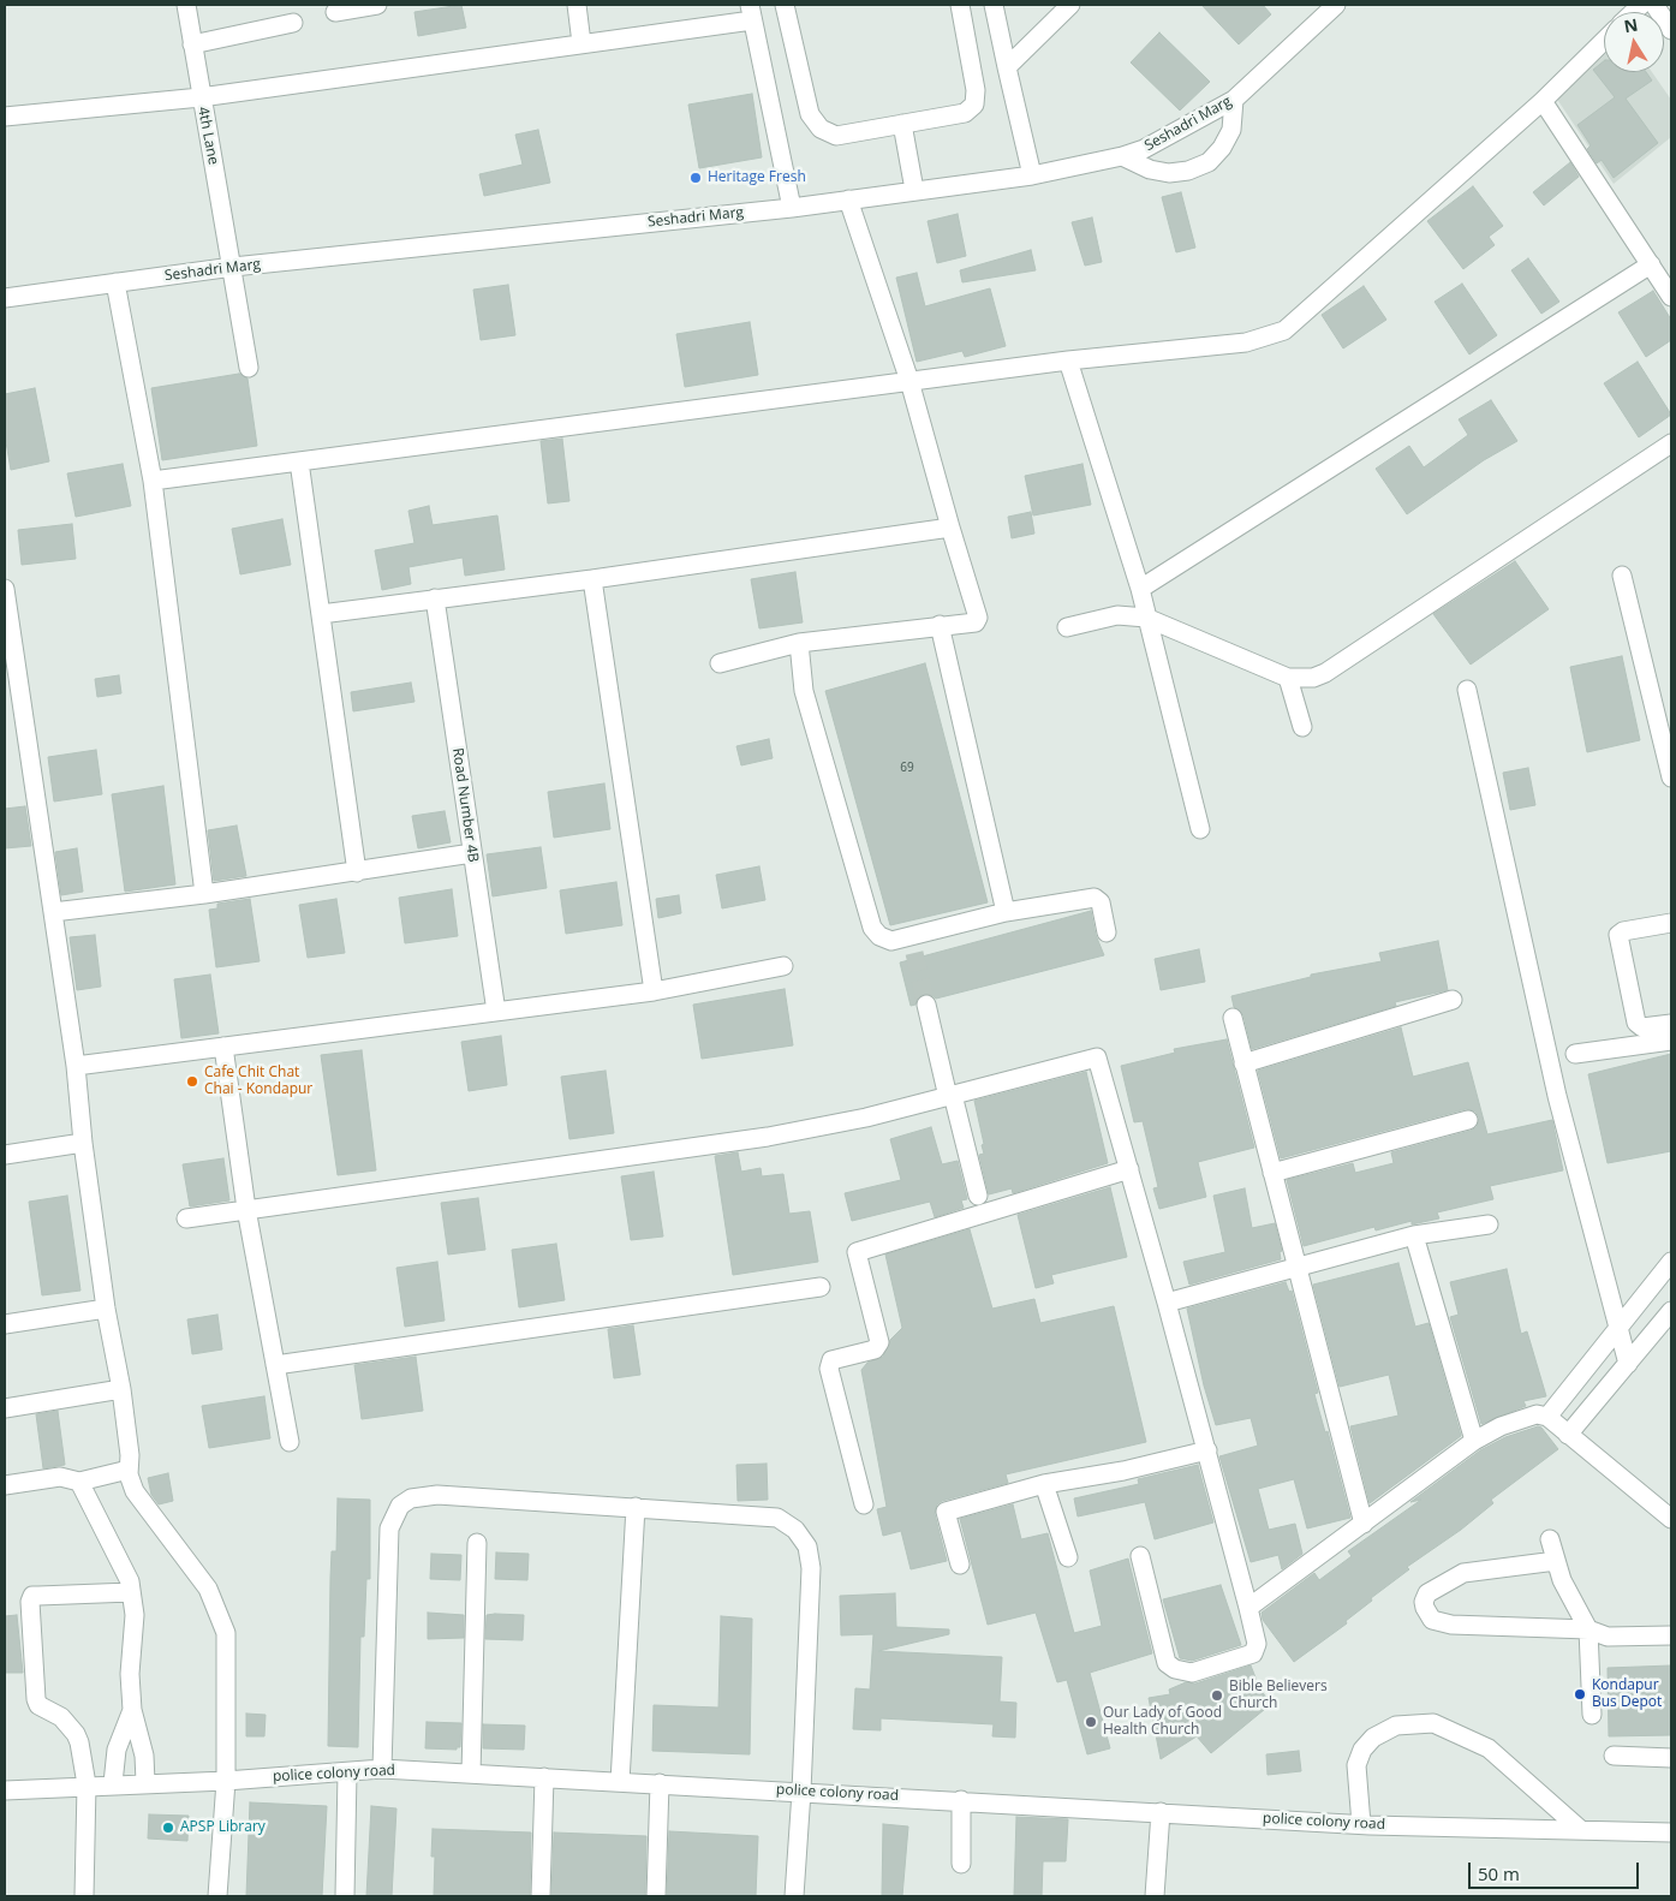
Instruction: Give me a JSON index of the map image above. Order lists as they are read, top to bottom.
{
  "streets": {
    "street": [
      "Seshadri Marg",
      "4th Lane",
      "Road Number 4B",
      "police colony road"
    ]
  },
  "crossings": [
    ["Seshadri Marg", "4th Lane"]
  ],
  "places": [
    "Heritage Fresh",
    "Cafe Chit Chat Chai - Kondapur",
    "Kondapur Bus Depot",
    "Bible Believers Church",
    "Our Lady of Good Health Church",
    "APSP Library"
  ],
  "house_numbers": ["69"],
  "scale_bar": "50 m",
  "north": "top"
}
